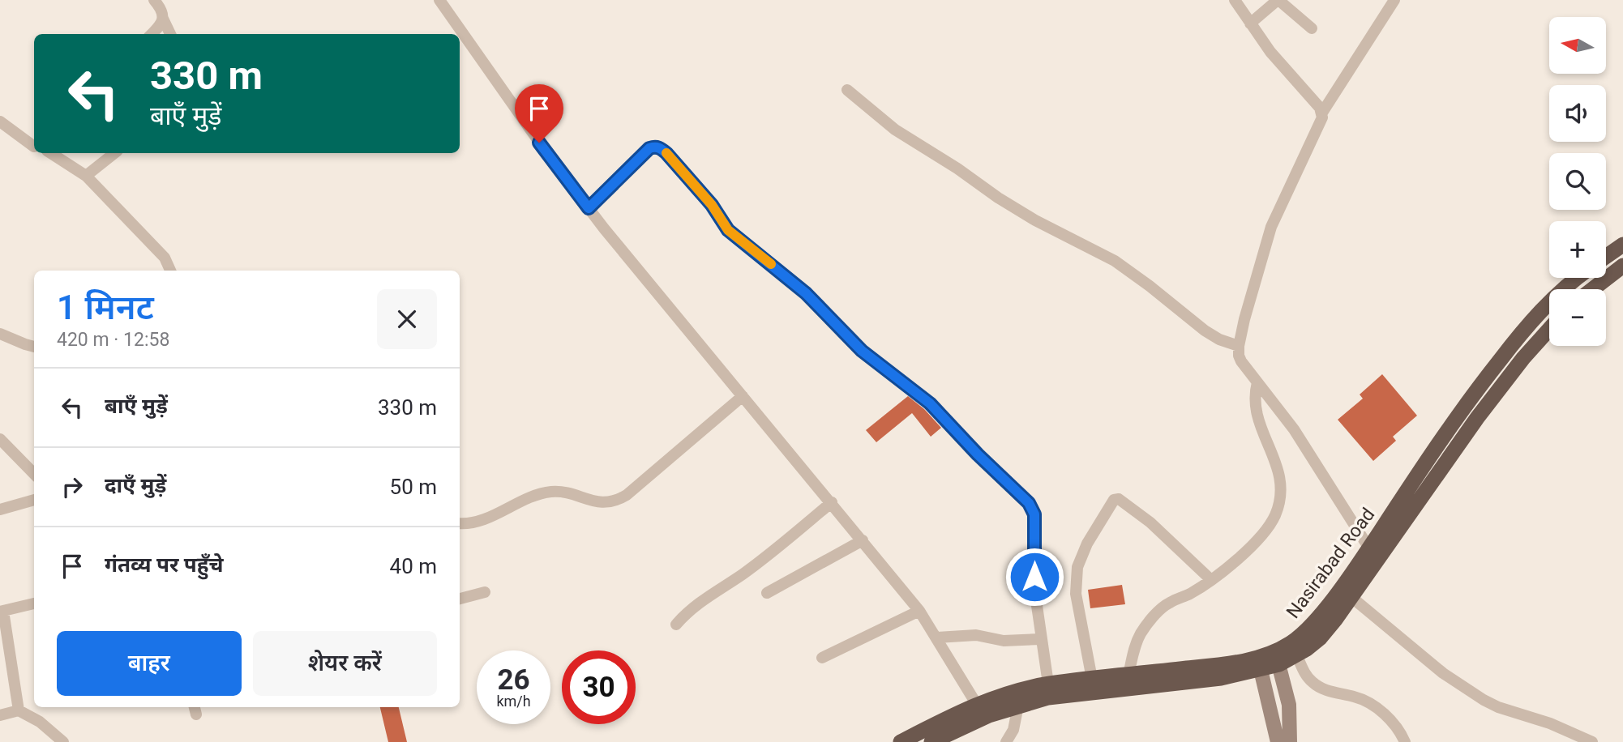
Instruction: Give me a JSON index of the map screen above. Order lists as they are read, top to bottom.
{
  "streets": {
    "highway": ["Nasirabad Road"]
  },
  "north": "left",
  "page": {
    "map_buttons": ["+", "−"],
    "turn": ["330 m", "बाएँ मुड़ें"],
    "heading": ["1 मिनट", "420 m · 12:58"],
    "list": [
      {
        "name": "बाएँ मुड़ें",
        "value": "330 m"
      },
      {
        "name": "दाएँ मुड़ें",
        "value": "50 m"
      },
      {
        "name": "गंतव्य पर पहुँचे",
        "value": "40 m"
      }
    ],
    "buttons": ["बाहर", "शेयर करें"],
    "speed": "26 km/h",
    "limit": "30"
  }
}
